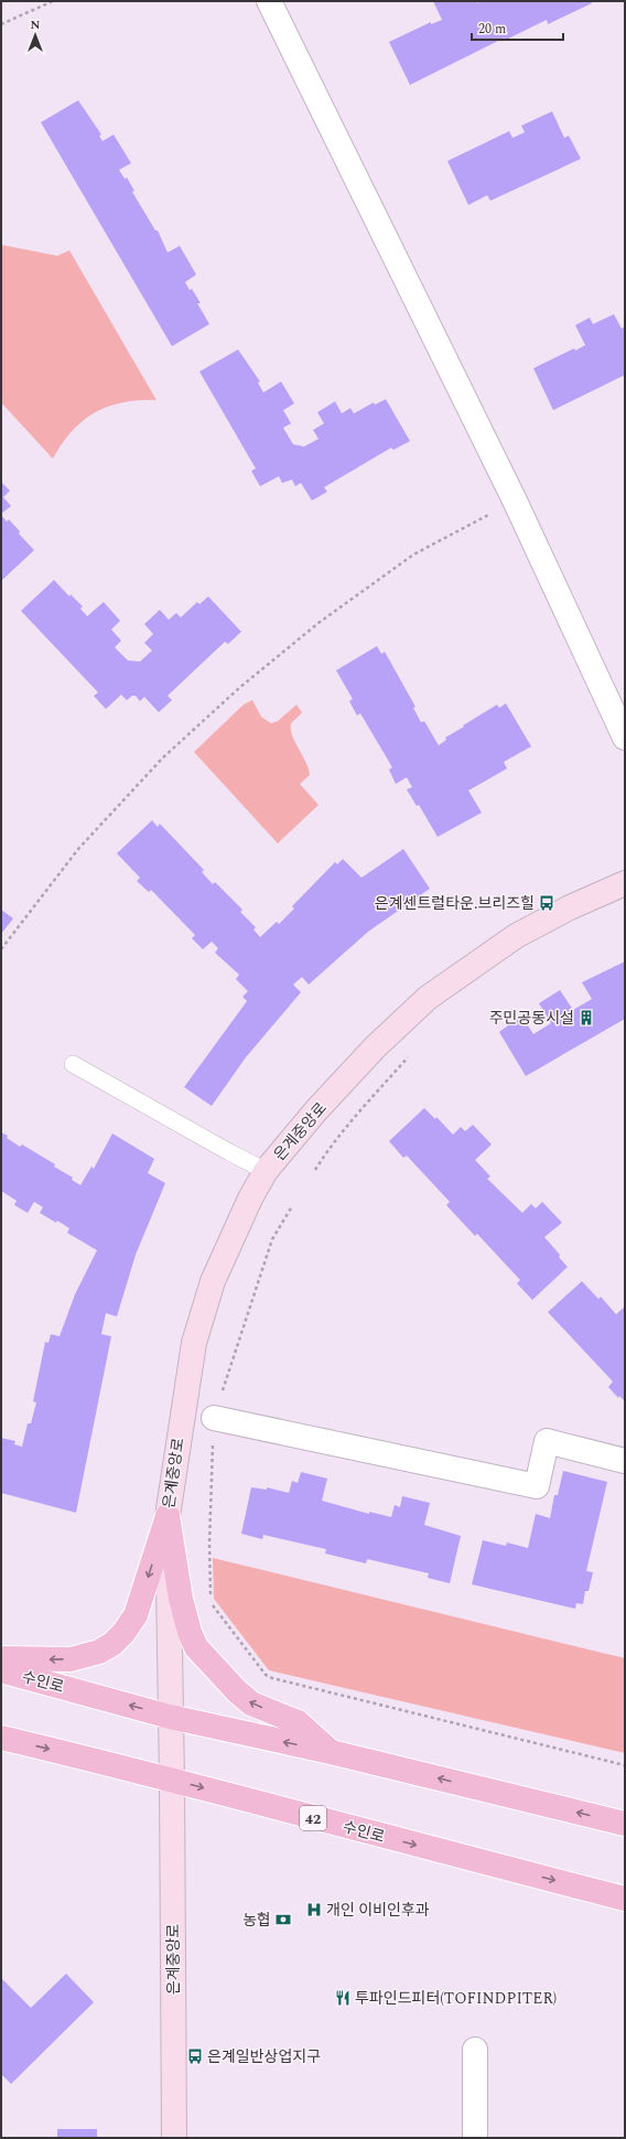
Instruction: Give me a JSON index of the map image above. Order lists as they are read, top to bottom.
{
  "streets": {
    "main road": ["수인로", "42"],
    "street": ["은계중앙로"]
  },
  "crossings": [
    ["은계중앙로", "수인로"]
  ],
  "places": {
    "bus stop": ["은계센트럴타운.브리즈힐", "은계일반상업지구"],
    "building": ["주민공동시설"],
    "hospital": ["개인 이비인후과"],
    "bank": ["농협"],
    "restaurant": ["투파인드피터(TOFINDPITER)"]
  },
  "scale_bar": "20 m",
  "north": "top"
}
